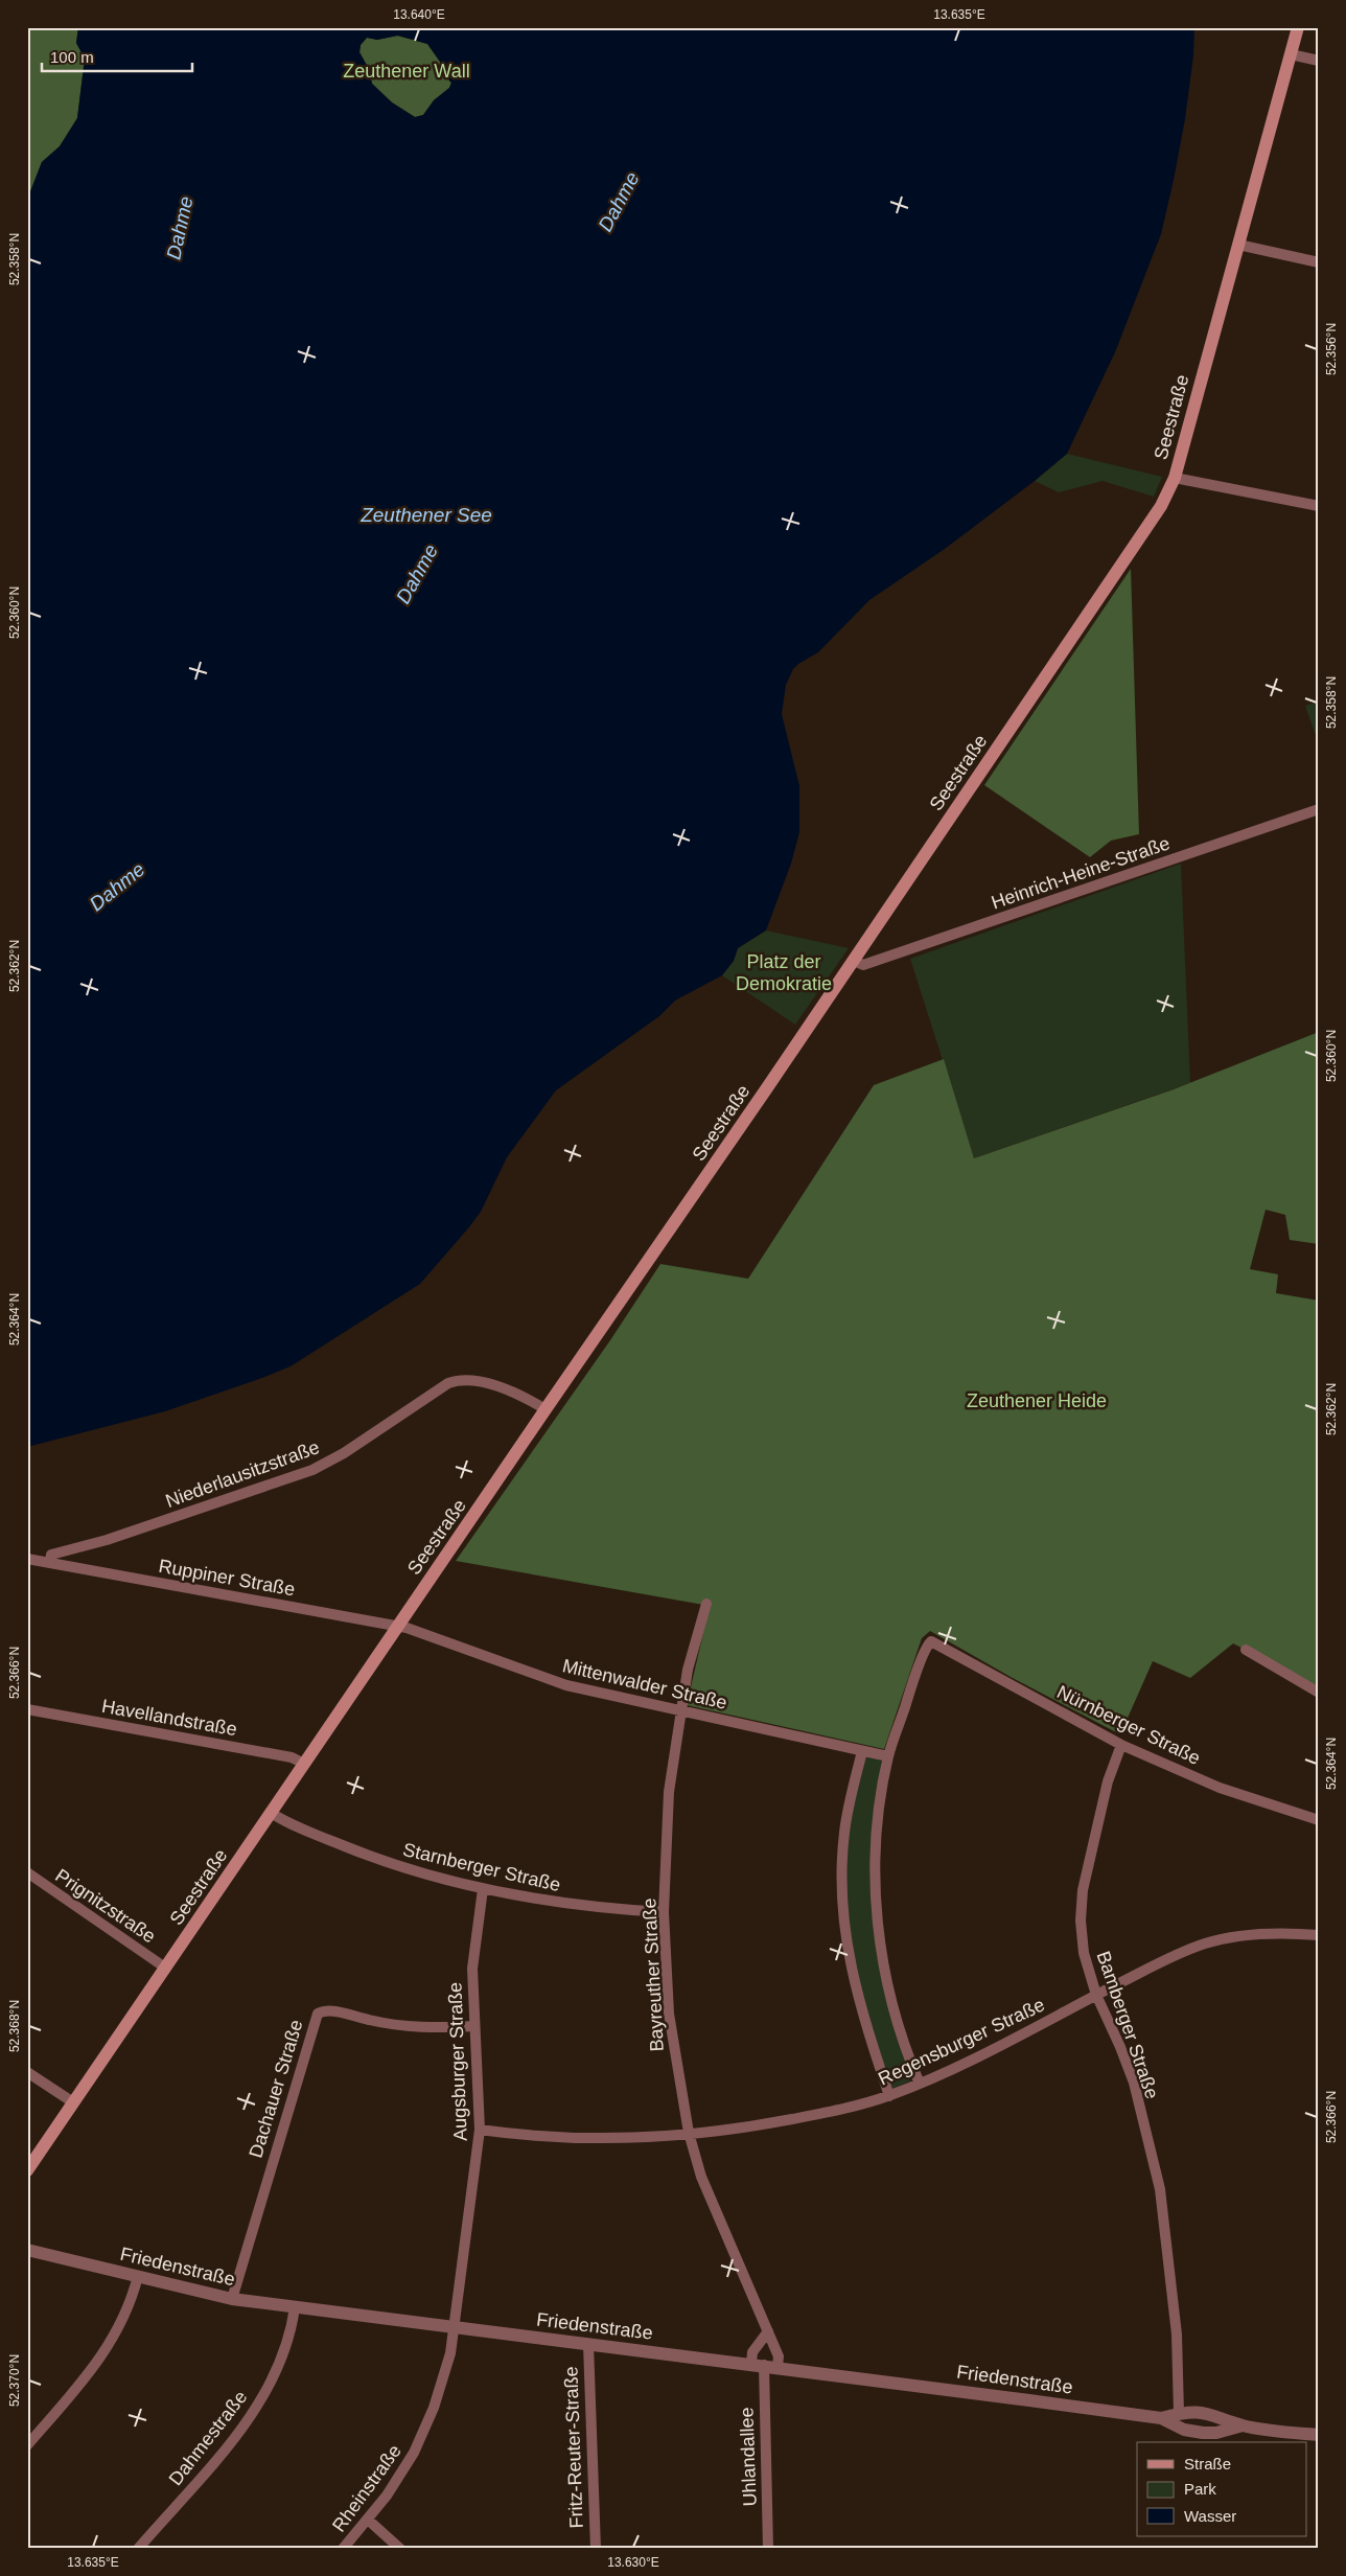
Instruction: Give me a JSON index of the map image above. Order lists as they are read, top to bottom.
{
  "streets": {
    "main road": ["Seestraße"],
    "street": [
      "Heinrich-Heine-Straße",
      "Niederlausitzstraße",
      "Ruppiner Straße",
      "Mittenwalder Straße",
      "Havellandstraße",
      "Nürnberger Straße",
      "Starnberger Straße",
      "Prignitzstraße",
      "Bayreuther Straße",
      "Bamberger Straße",
      "Regensburger Straße",
      "Augsburger Straße",
      "Dachauer Straße",
      "Friedenstraße",
      "Dahmestraße",
      "Fritz-Reuter-Straße",
      "Uhlandallee",
      "Rheinstraße"
    ]
  },
  "crossings": [
    ["Seestraße", "Heinrich-Heine-Straße"],
    ["Seestraße", "Niederlausitzstraße"],
    ["Seestraße", "Ruppiner Straße"],
    ["Seestraße", "Mittenwalder Straße"],
    ["Seestraße", "Havellandstraße"],
    ["Seestraße", "Starnberger Straße"],
    ["Seestraße", "Prignitzstraße"],
    ["Niederlausitzstraße", "Ruppiner Straße"],
    ["Ruppiner Straße", "Mittenwalder Straße"],
    ["Mittenwalder Straße", "Nürnberger Straße"],
    ["Mittenwalder Straße", "Bayreuther Straße"],
    ["Nürnberger Straße", "Bamberger Straße"],
    ["Starnberger Straße", "Bayreuther Straße"],
    ["Starnberger Straße", "Augsburger Straße"],
    ["Bayreuther Straße", "Regensburger Straße"],
    ["Bayreuther Straße", "Friedenstraße"],
    ["Bamberger Straße", "Regensburger Straße"],
    ["Bamberger Straße", "Friedenstraße"],
    ["Regensburger Straße", "Augsburger Straße"],
    ["Augsburger Straße", "Dachauer Straße"],
    ["Augsburger Straße", "Friedenstraße"],
    ["Augsburger Straße", "Rheinstraße"],
    ["Dachauer Straße", "Friedenstraße"],
    ["Friedenstraße", "Dahmestraße"],
    ["Friedenstraße", "Fritz-Reuter-Straße"],
    ["Friedenstraße", "Uhlandallee"],
    ["Friedenstraße", "Rheinstraße"]
  ],
  "water": ["Dahme", "Zeuthener See"],
  "parks": ["Zeuthener Wall", "Platz der Demokratie", "Zeuthener Heide"],
  "legend": ["Straße", "Park", "Wasser"],
  "scale_bar": "100 m",
  "coordinates": [
    "13.640°E",
    "13.635°E",
    "52.358°N",
    "52.356°N",
    "52.360°N",
    "52.362°N",
    "52.364°N",
    "52.366°N",
    "52.368°N",
    "52.370°N",
    "13.630°E"
  ]
}
